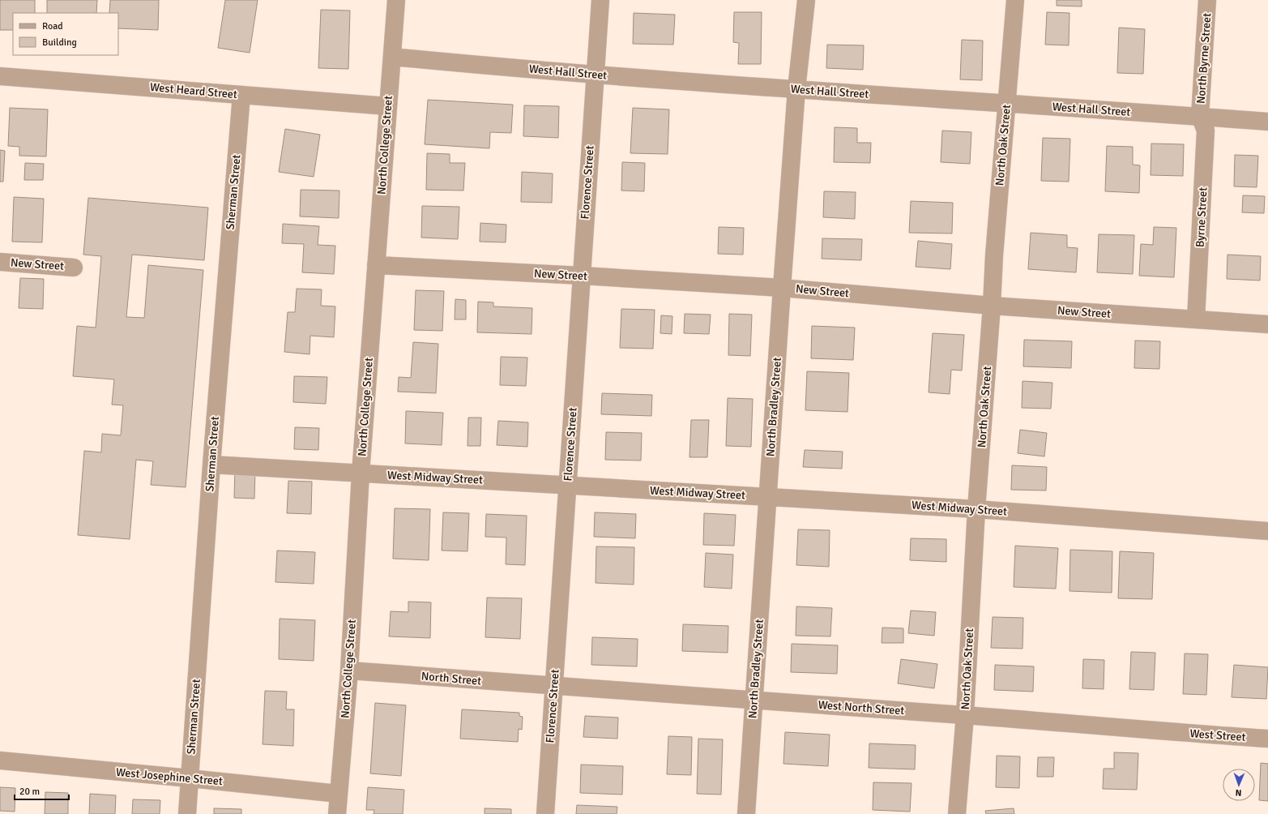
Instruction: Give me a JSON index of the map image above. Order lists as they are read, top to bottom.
{
  "streets": {
    "street": [
      "North Byrne Street",
      "West Hall Street",
      "West Heard Street",
      "North College Street",
      "North Oak Street",
      "Florence Street",
      "Sherman Street",
      "Byrne Street",
      "New Street",
      "North Bradley Street",
      "West Midway Street",
      "North Street",
      "West North Street",
      "West Street",
      "West Josephine Street"
    ]
  },
  "crossings": [
    ["North Byrne Street", "West Hall Street"],
    ["North Byrne Street", "Byrne Street"],
    ["West Hall Street", "North College Street"],
    ["West Hall Street", "North Oak Street"],
    ["West Hall Street", "Florence Street"],
    ["West Hall Street", "Byrne Street"],
    ["West Hall Street", "North Bradley Street"],
    ["West Heard Street", "North College Street"],
    ["West Heard Street", "Sherman Street"],
    ["North College Street", "New Street"],
    ["North College Street", "West Midway Street"],
    ["North College Street", "North Street"],
    ["North College Street", "West Josephine Street"],
    ["North Oak Street", "New Street"],
    ["North Oak Street", "West Midway Street"],
    ["North Oak Street", "West North Street"],
    ["Florence Street", "New Street"],
    ["Florence Street", "West Midway Street"],
    ["Florence Street", "North Street"],
    ["Florence Street", "West North Street"],
    ["Sherman Street", "West Midway Street"],
    ["Sherman Street", "West Josephine Street"],
    ["Byrne Street", "New Street"],
    ["New Street", "North Bradley Street"],
    ["North Bradley Street", "West Midway Street"],
    ["North Bradley Street", "West North Street"],
    ["North Street", "West North Street"],
    ["West North Street", "West Street"]
  ],
  "legend": ["Road", "Building"],
  "scale_bar": "20 m",
  "north": "bottom"
}
